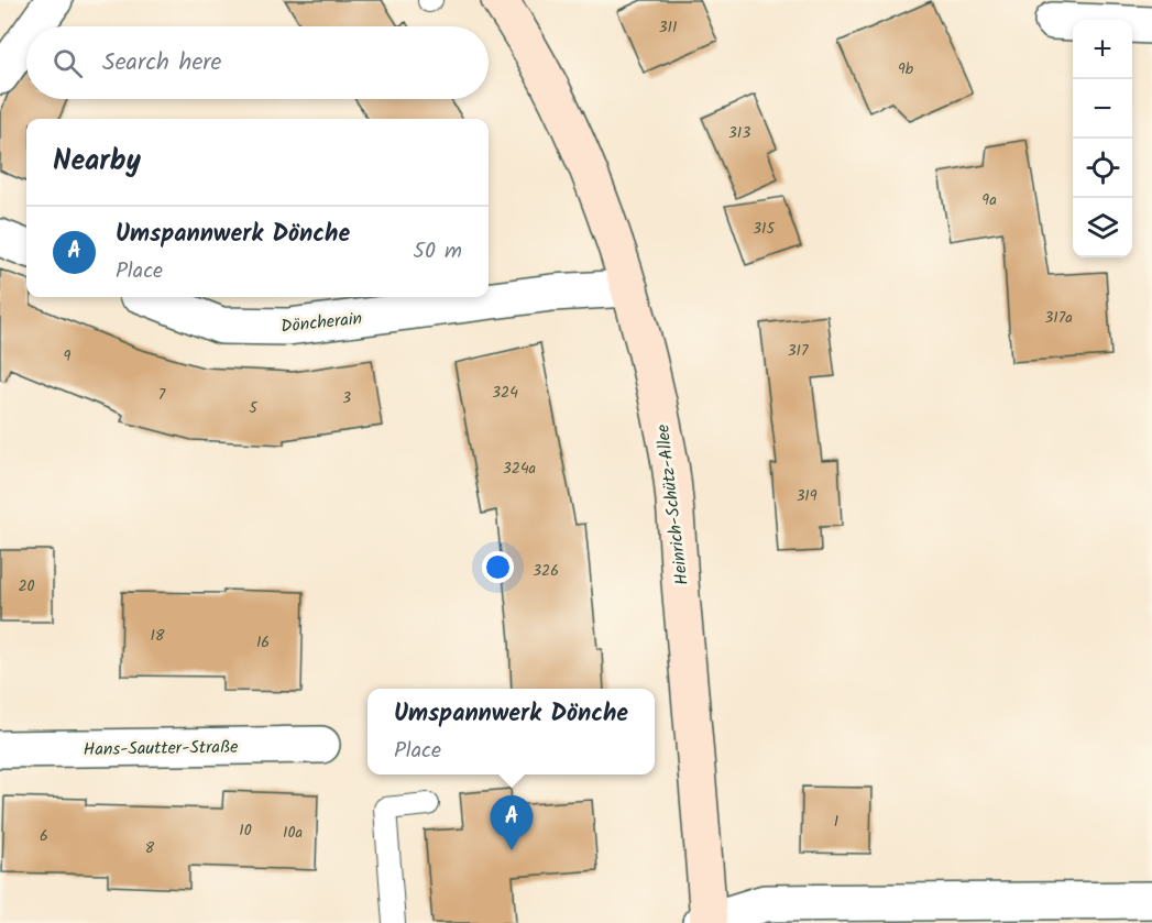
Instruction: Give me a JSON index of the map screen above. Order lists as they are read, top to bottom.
{
  "streets": {
    "main road": ["Heinrich-Schütz-Allee"],
    "street": ["Döncherain", "Hans-Sautter-Straße"]
  },
  "crossings": [
    ["Döncherain", "Heinrich-Schütz-Allee"]
  ],
  "house_numbers": [
    "311",
    "9b",
    "313",
    "9a",
    "315",
    "317a",
    "317",
    "9",
    "324",
    "7",
    "3",
    "5",
    "324a",
    "319",
    "326",
    "20",
    "18",
    "16",
    "1",
    "10",
    "10a",
    "6",
    "8"
  ],
  "page": {
    "map_buttons": ["+", "−"],
    "search": "Search here",
    "heading": "Nearby",
    "list": [
      {
        "mark": "A",
        "name": "Umspannwerk Dönche",
        "note": "Place",
        "value": "50 m"
      }
    ],
    "popup": ["Umspannwerk Dönche", "Place"],
    "pins": "A"
  }
}
